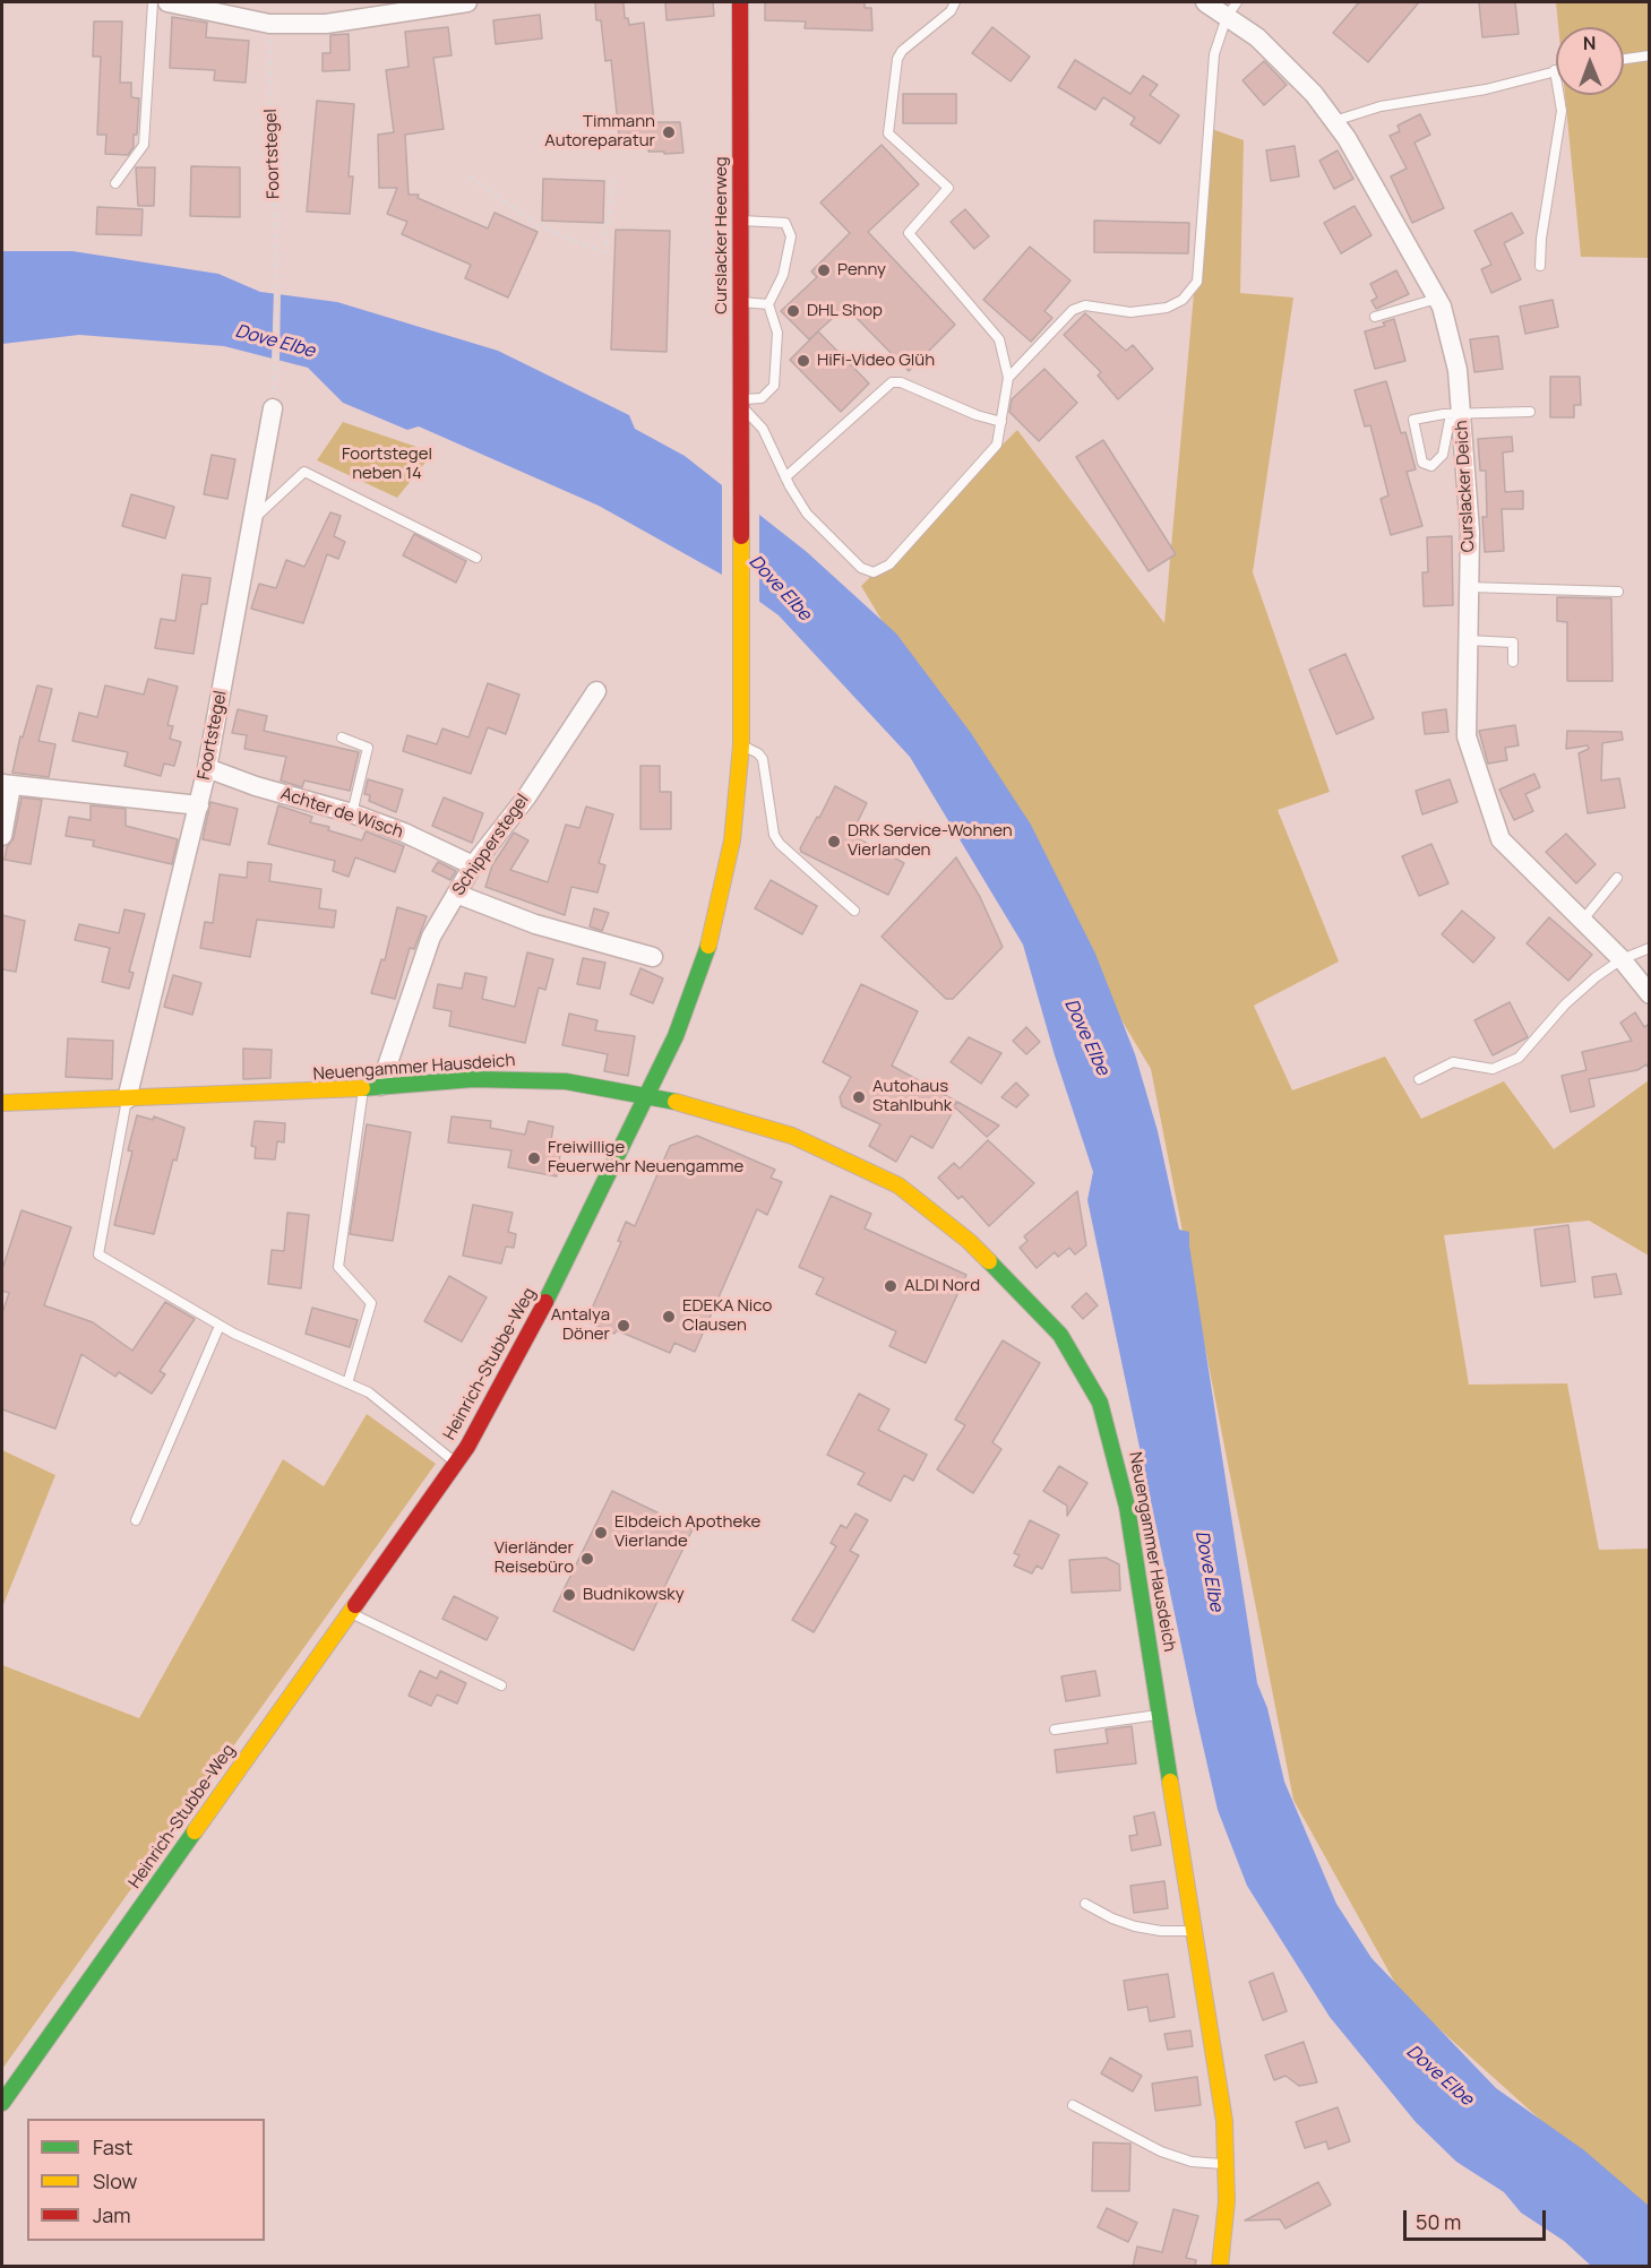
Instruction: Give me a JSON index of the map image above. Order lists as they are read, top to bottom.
{
  "streets": {
    "main road": ["Curslacker Heerweg", "Neuengammer Hausdeich", "Heinrich-Stubbe-Weg"],
    "street": [
      "Foortstegel",
      "Curslacker Deich",
      "Achter de Wisch",
      "Schipperstegel"
    ]
  },
  "crossings": [
    ["Foortstegel", "Achter de Wisch"],
    ["Foortstegel", "Neuengammer Hausdeich"],
    ["Curslacker Heerweg", "Heinrich-Stubbe-Weg"],
    ["Achter de Wisch", "Schipperstegel"],
    ["Schipperstegel", "Neuengammer Hausdeich"],
    ["Neuengammer Hausdeich", "Heinrich-Stubbe-Weg"]
  ],
  "water": ["Dove Elbe"],
  "parks": ["Foortstegel neben 14"],
  "places": [
    "Timmann Autoreparatur",
    "Penny",
    "DHL Shop",
    "HiFi-Video Glüh",
    "DRK Service-Wohnen Vierlanden",
    "Autohaus Stahlbuhk",
    "Freiwillige Feuerwehr Neuengamme",
    "ALDI Nord",
    "EDEKA Nico Clausen",
    "Antalya Döner",
    "Elbdeich Apotheke Vierlande",
    "Vierländer Reisebüro",
    "Budnikowsky"
  ],
  "legend": ["Fast", "Slow", "Jam"],
  "scale_bar": "50 m",
  "north": "top"
}
